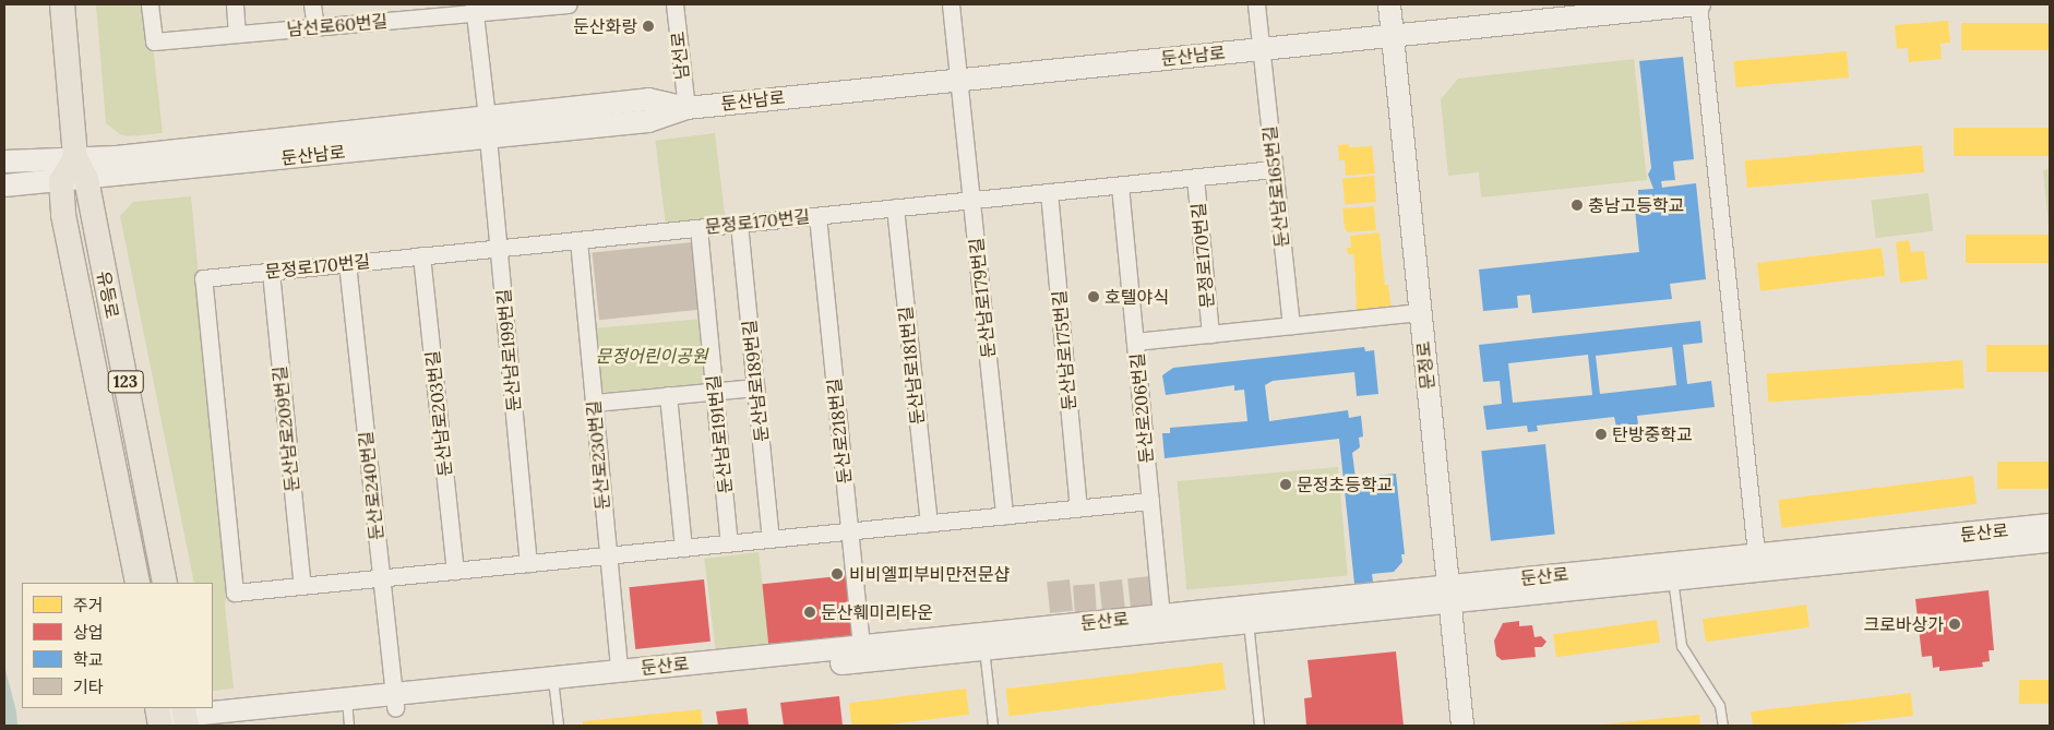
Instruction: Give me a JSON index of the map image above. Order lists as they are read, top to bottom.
{
  "streets": {
    "main road": [
      "둔산남로",
      "유등로",
      "문정로",
      "123",
      "둔산로"
    ],
    "street": [
      "남선로60번길",
      "남선로",
      "둔산남로165번길",
      "문정로170번길",
      "둔산남로179번길",
      "둔산남로199번길",
      "둔산남로175번길",
      "둔산남로181번길",
      "둔산남로189번길",
      "둔산로206번길",
      "둔산남로203번길",
      "둔산남로209번길",
      "둔산로218번길",
      "둔산남로191번길",
      "둔산로230번길",
      "둔산로240번길"
    ]
  },
  "crossings": [
    ["남선로60번길", "둔산남로199번길"],
    ["남선로", "둔산남로"],
    ["둔산남로", "둔산남로165번길"],
    ["둔산남로", "유등로"],
    ["둔산남로", "둔산남로179번길"],
    ["둔산남로", "둔산남로199번길"],
    ["둔산남로", "문정로"],
    ["둔산남로165번길", "문정로170번길"],
    ["문정로170번길", "둔산남로179번길"],
    ["문정로170번길", "둔산남로199번길"],
    ["문정로170번길", "둔산남로175번길"],
    ["문정로170번길", "둔산남로181번길"],
    ["문정로170번길", "둔산남로189번길"],
    ["문정로170번길", "둔산로206번길"],
    ["문정로170번길", "둔산남로203번길"],
    ["문정로170번길", "둔산남로209번길"],
    ["문정로170번길", "둔산로218번길"],
    ["문정로170번길", "둔산남로191번길"],
    ["문정로170번길", "둔산로230번길"],
    ["문정로170번길", "둔산로240번길"],
    ["문정로", "둔산로"],
    ["둔산로206번길", "둔산로"],
    ["둔산로218번길", "둔산로"],
    ["둔산로230번길", "둔산로"],
    ["둔산로240번길", "둔산로"]
  ],
  "parks": ["문정어린이공원"],
  "places": [
    "둔산화랑",
    "충남고등학교",
    "호텔야식",
    "탄방중학교",
    "문정초등학교",
    "비비엘피부비만전문샵",
    "둔산훼미리타운",
    "크로바상가"
  ],
  "legend": [
    "주거",
    "상업",
    "학교",
    "기타"
  ]
}
